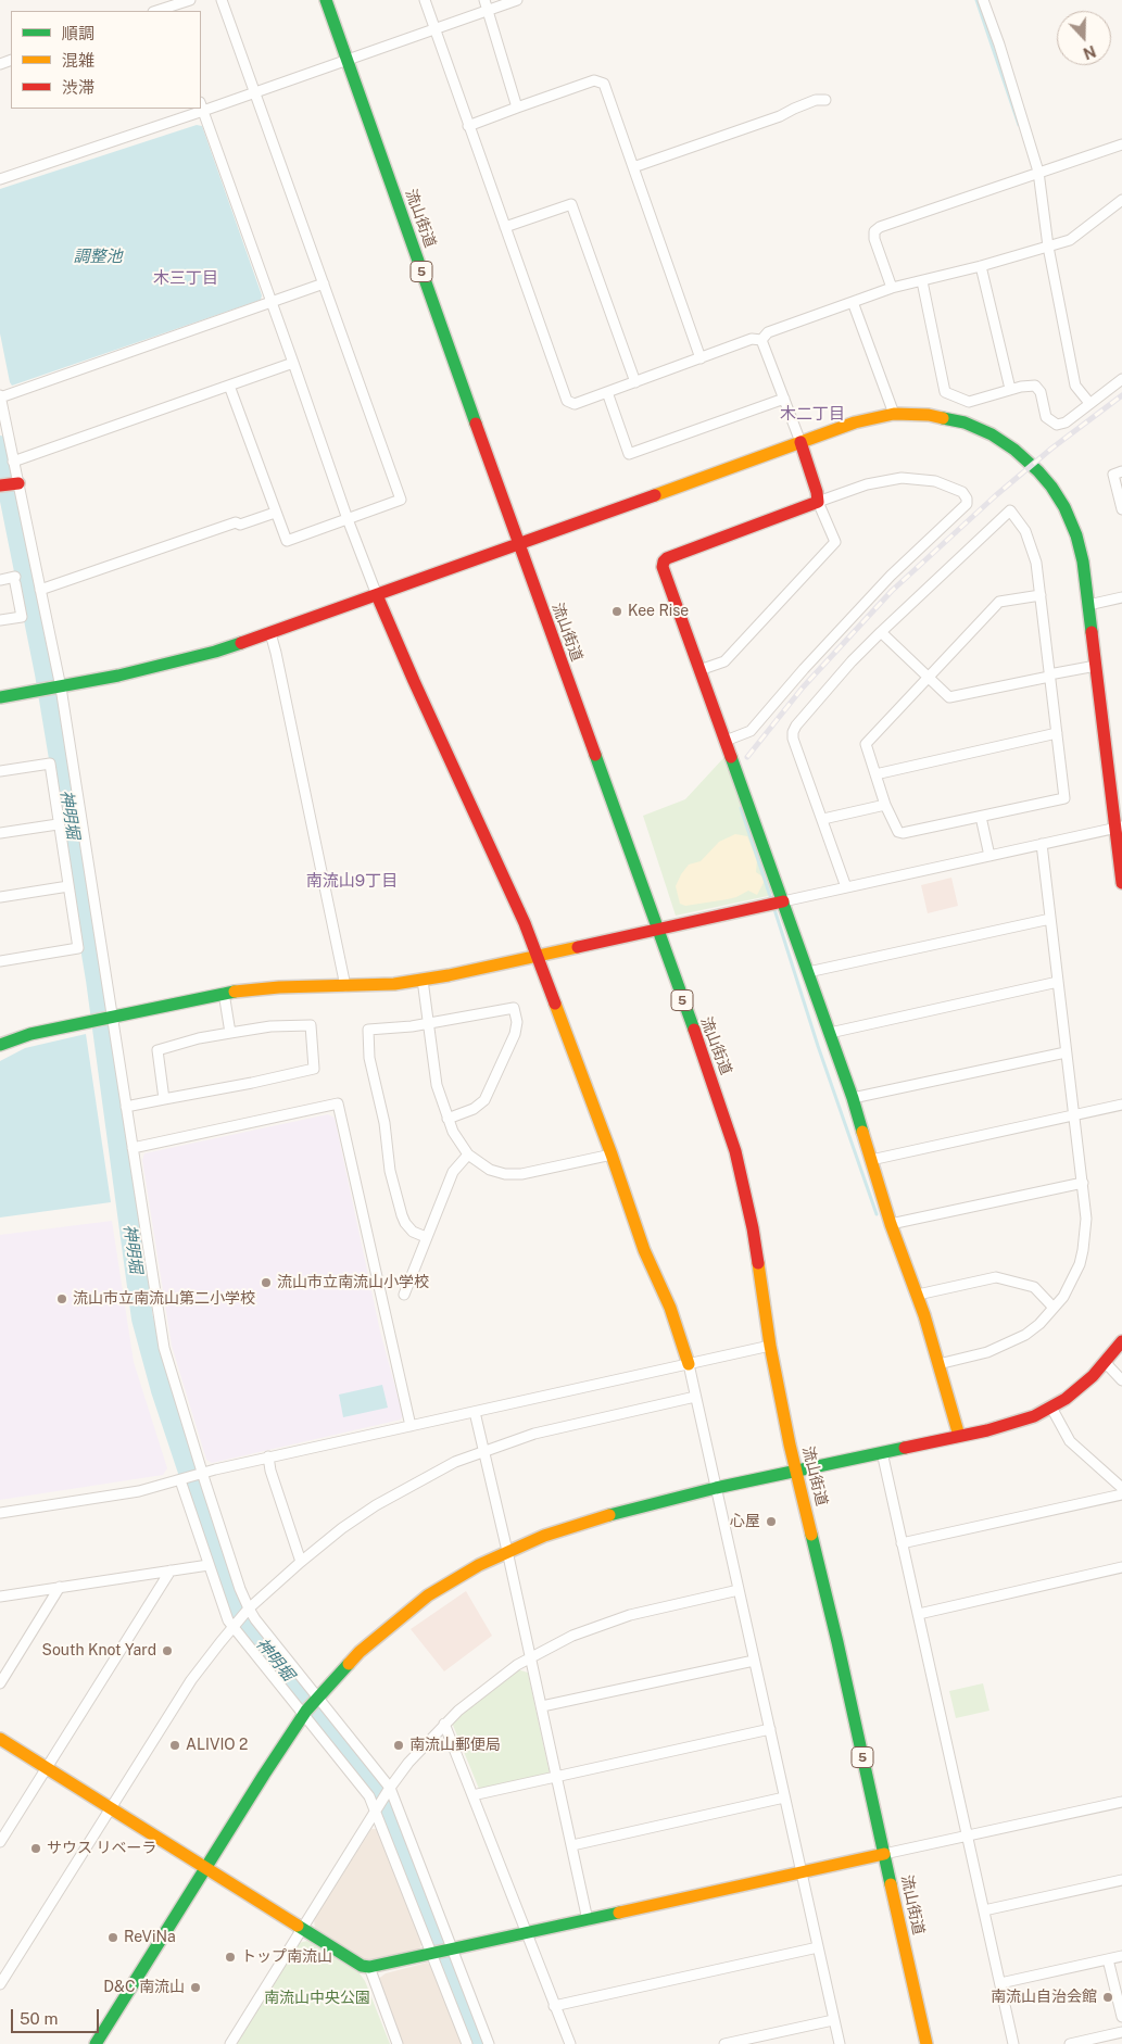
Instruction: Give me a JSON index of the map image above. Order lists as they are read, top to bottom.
{
  "streets": {
    "street": ["流山街道", "5"]
  },
  "districts": ["木三丁目", "木二丁目", "南流山9丁目"],
  "water": ["調整池", "神明堀"],
  "parks": ["南流山中央公園"],
  "places": [
    "Kee Rise",
    "流山市立南流山小学校",
    "流山市立南流山第二小学校",
    "心屋",
    "South Knot Yard",
    "ALIVIO 2",
    "南流山郵便局",
    "サウス リベーラ",
    "ReViNa",
    "トップ南流山",
    "D&C 南流山",
    "南流山自治会館"
  ],
  "legend": ["順調", "混雑", "渋滞"],
  "scale_bar": "50 m",
  "north": "bottom"
}
